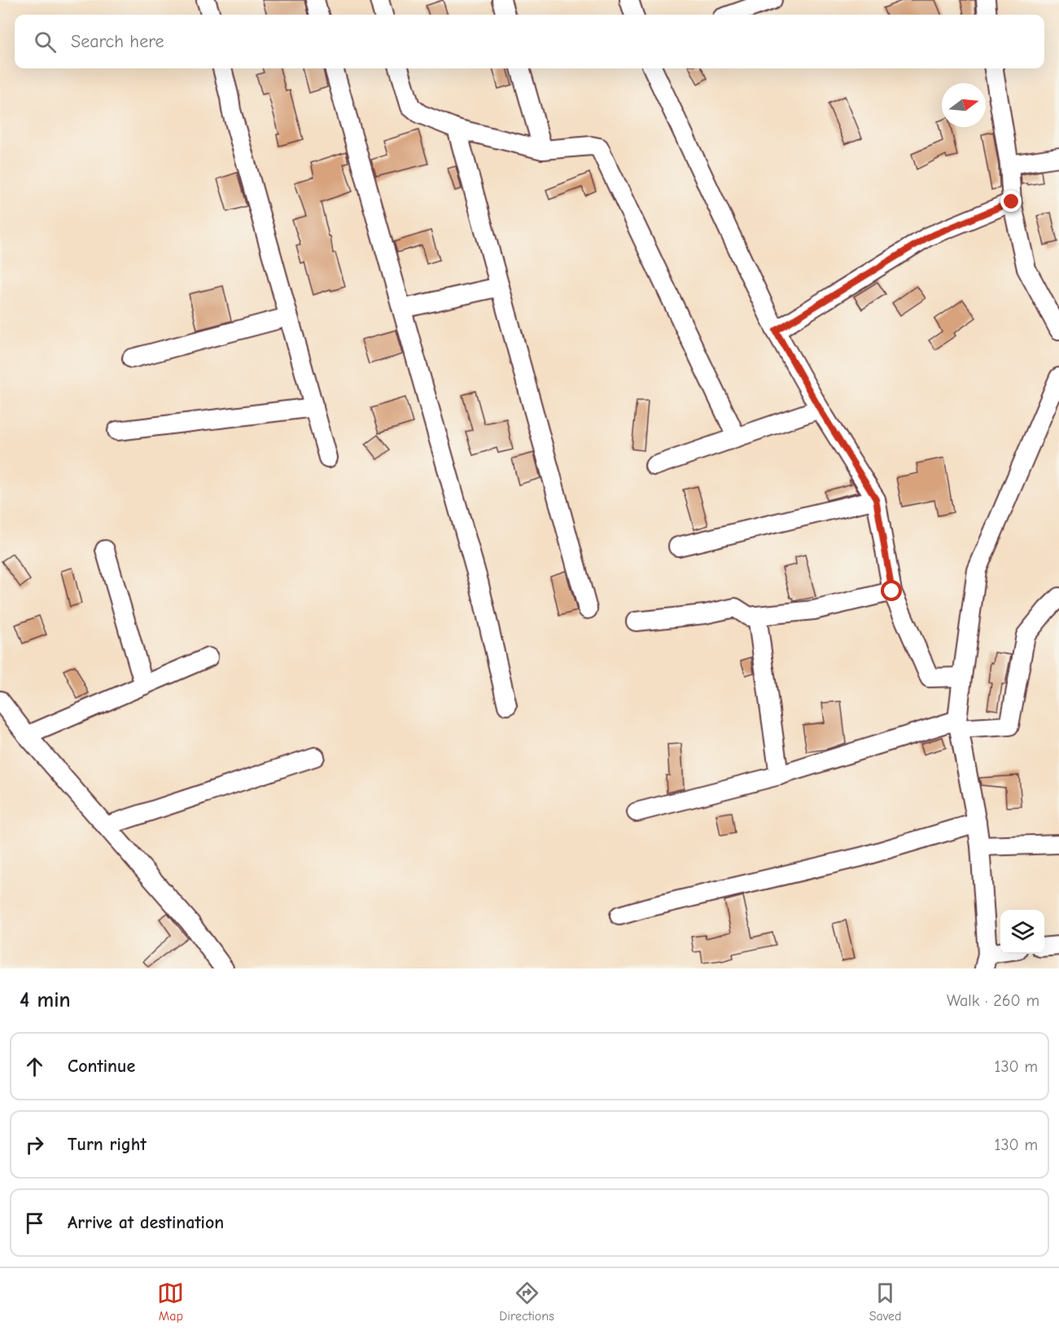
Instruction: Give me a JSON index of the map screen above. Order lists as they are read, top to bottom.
{
  "north": "right",
  "page": {
    "search": "Search here",
    "heading": ["4 min", "Walk · 260 m"],
    "list": [
      ["Continue", "130 m"],
      ["Turn right", "130 m"],
      "Arrive at destination"
    ],
    "nav": ["Map", "Directions", "Saved"]
  }
}
